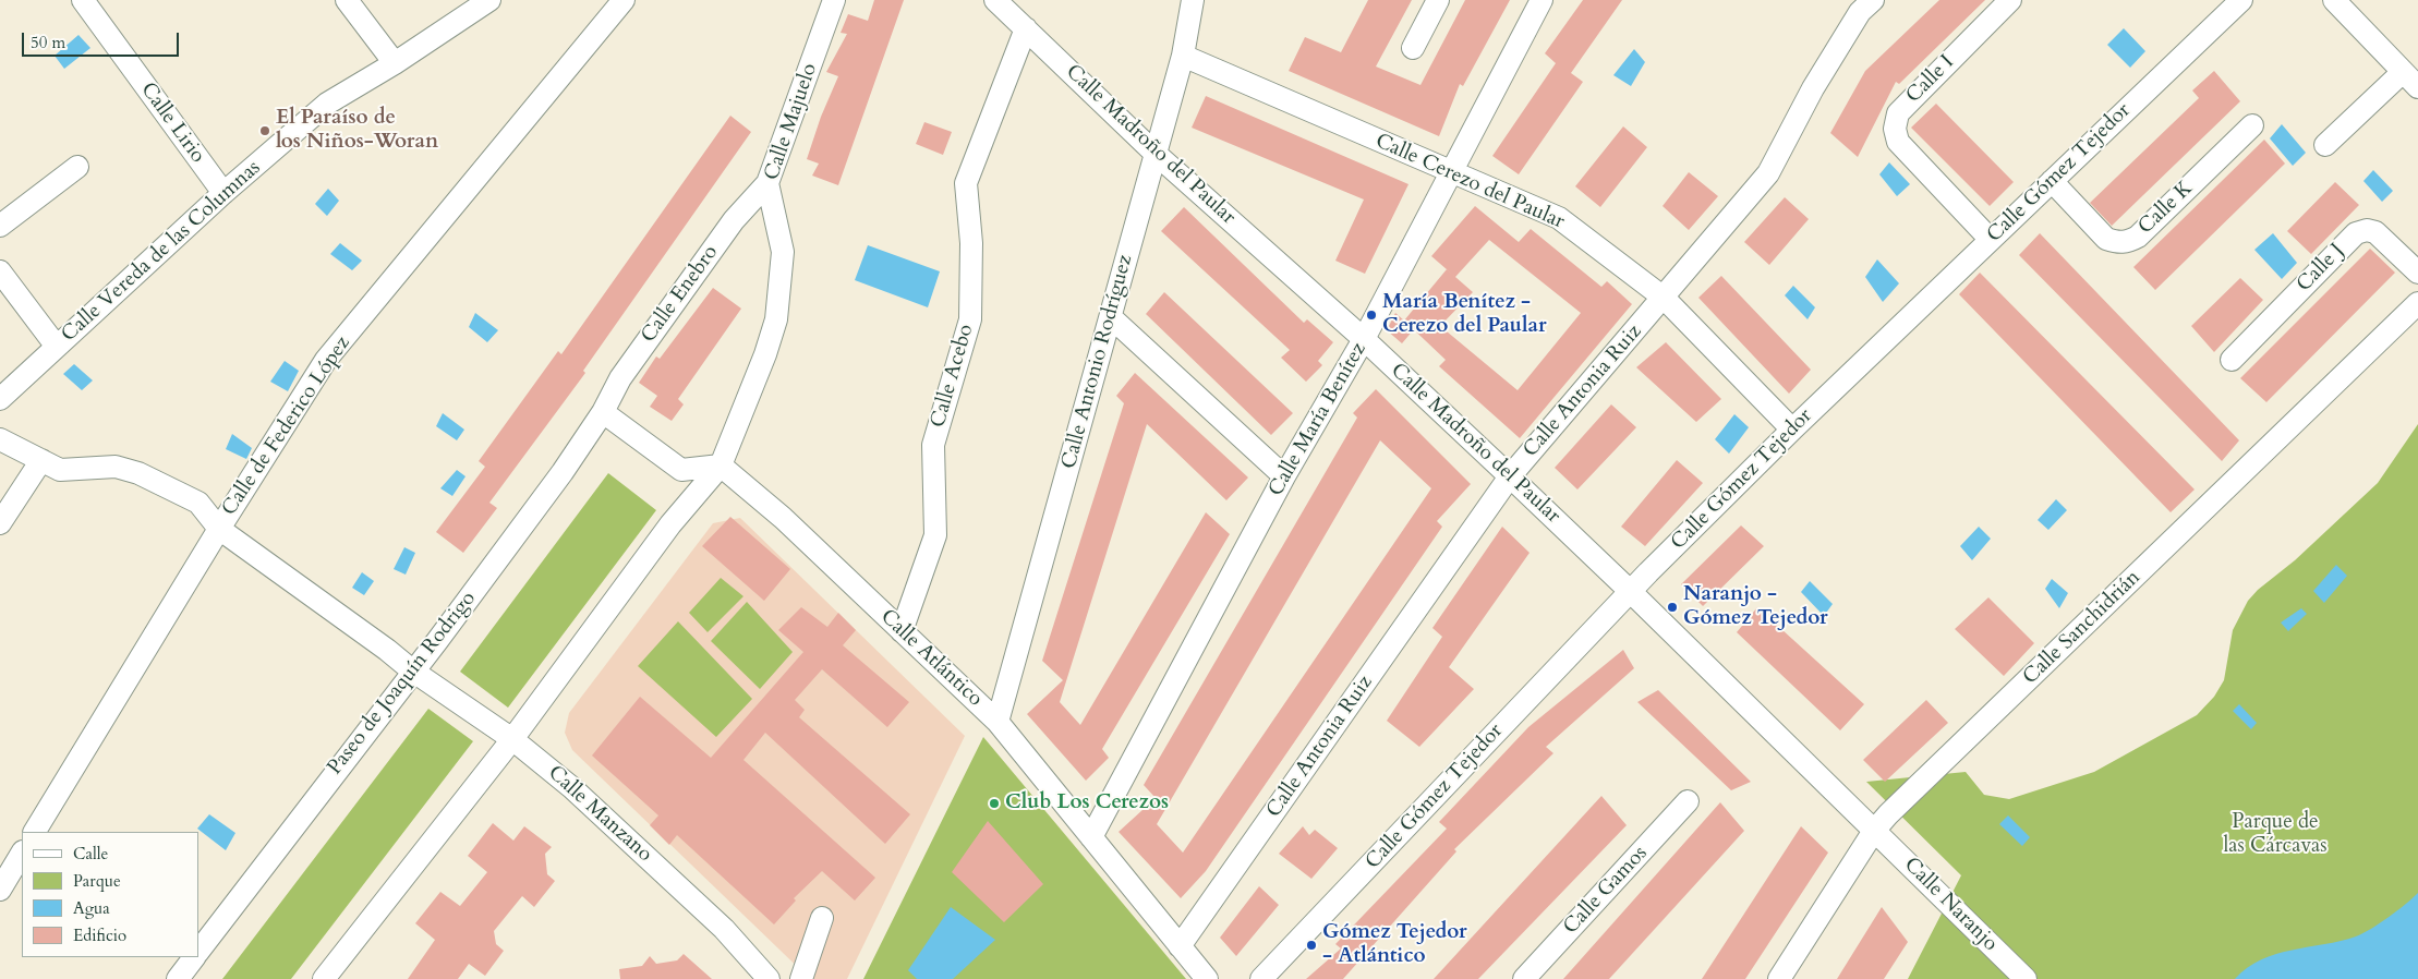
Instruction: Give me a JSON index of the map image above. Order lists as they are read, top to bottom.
{
  "streets": {
    "street": [
      "Calle I",
      "Calle Majuelo",
      "Calle Lirio",
      "Calle Madroño del Paular",
      "Calle Gómez Tejedor",
      "Calle Cerezo del Paular",
      "Calle K",
      "Calle Vereda de las Columnas",
      "Calle J",
      "Calle Enebro",
      "Calle Antonio Rodríguez",
      "Calle Acebo",
      "Calle Antonia Ruiz",
      "Calle María Benítez",
      "Calle de Federico López",
      "Calle Sanchidrián",
      "Calle Atlántico",
      "Paseo de Joaquín Rodrigo",
      "Calle Manzano",
      "Calle Gamos",
      "Calle Naranjo"
    ]
  },
  "crossings": [
    ["Calle I", "Calle Gómez Tejedor"],
    ["Calle Majuelo", "Calle Enebro"],
    ["Calle Majuelo", "Calle Atlántico"],
    ["Calle Lirio", "Calle Vereda de las Columnas"],
    ["Calle Madroño del Paular", "Calle Gómez Tejedor"],
    ["Calle Madroño del Paular", "Calle Antonio Rodríguez"],
    ["Calle Madroño del Paular", "Calle Acebo"],
    ["Calle Madroño del Paular", "Calle Antonia Ruiz"],
    ["Calle Madroño del Paular", "Calle María Benítez"],
    ["Calle Madroño del Paular", "Calle Sanchidrián"],
    ["Calle Madroño del Paular", "Calle Naranjo"],
    ["Calle Gómez Tejedor", "Calle Cerezo del Paular"],
    ["Calle Gómez Tejedor", "Calle K"],
    ["Calle Cerezo del Paular", "Calle Antonio Rodríguez"],
    ["Calle Cerezo del Paular", "Calle Antonia Ruiz"],
    ["Calle Cerezo del Paular", "Calle María Benítez"],
    ["Calle Enebro", "Paseo de Joaquín Rodrigo"],
    ["Calle Antonio Rodríguez", "Calle Atlántico"],
    ["Calle Acebo", "Calle Atlántico"],
    ["Calle Antonia Ruiz", "Calle Atlántico"],
    ["Calle María Benítez", "Calle Atlántico"],
    ["Calle de Federico López", "Calle Manzano"],
    ["Calle Sanchidrián", "Calle Naranjo"],
    ["Paseo de Joaquín Rodrigo", "Calle Manzano"]
  ],
  "parks": ["Parque de las Cárcavas"],
  "places": [
    "El Paraíso de los Niños-Woran",
    "María Benítez - Cerezo del Paular",
    "Naranjo - Gómez Tejedor",
    "Club Los Cerezos",
    "Gómez Tejedor - Atlántico"
  ],
  "legend": [
    "Calle",
    "Parque",
    "Agua",
    "Edificio"
  ],
  "scale_bar": "50 m"
}
